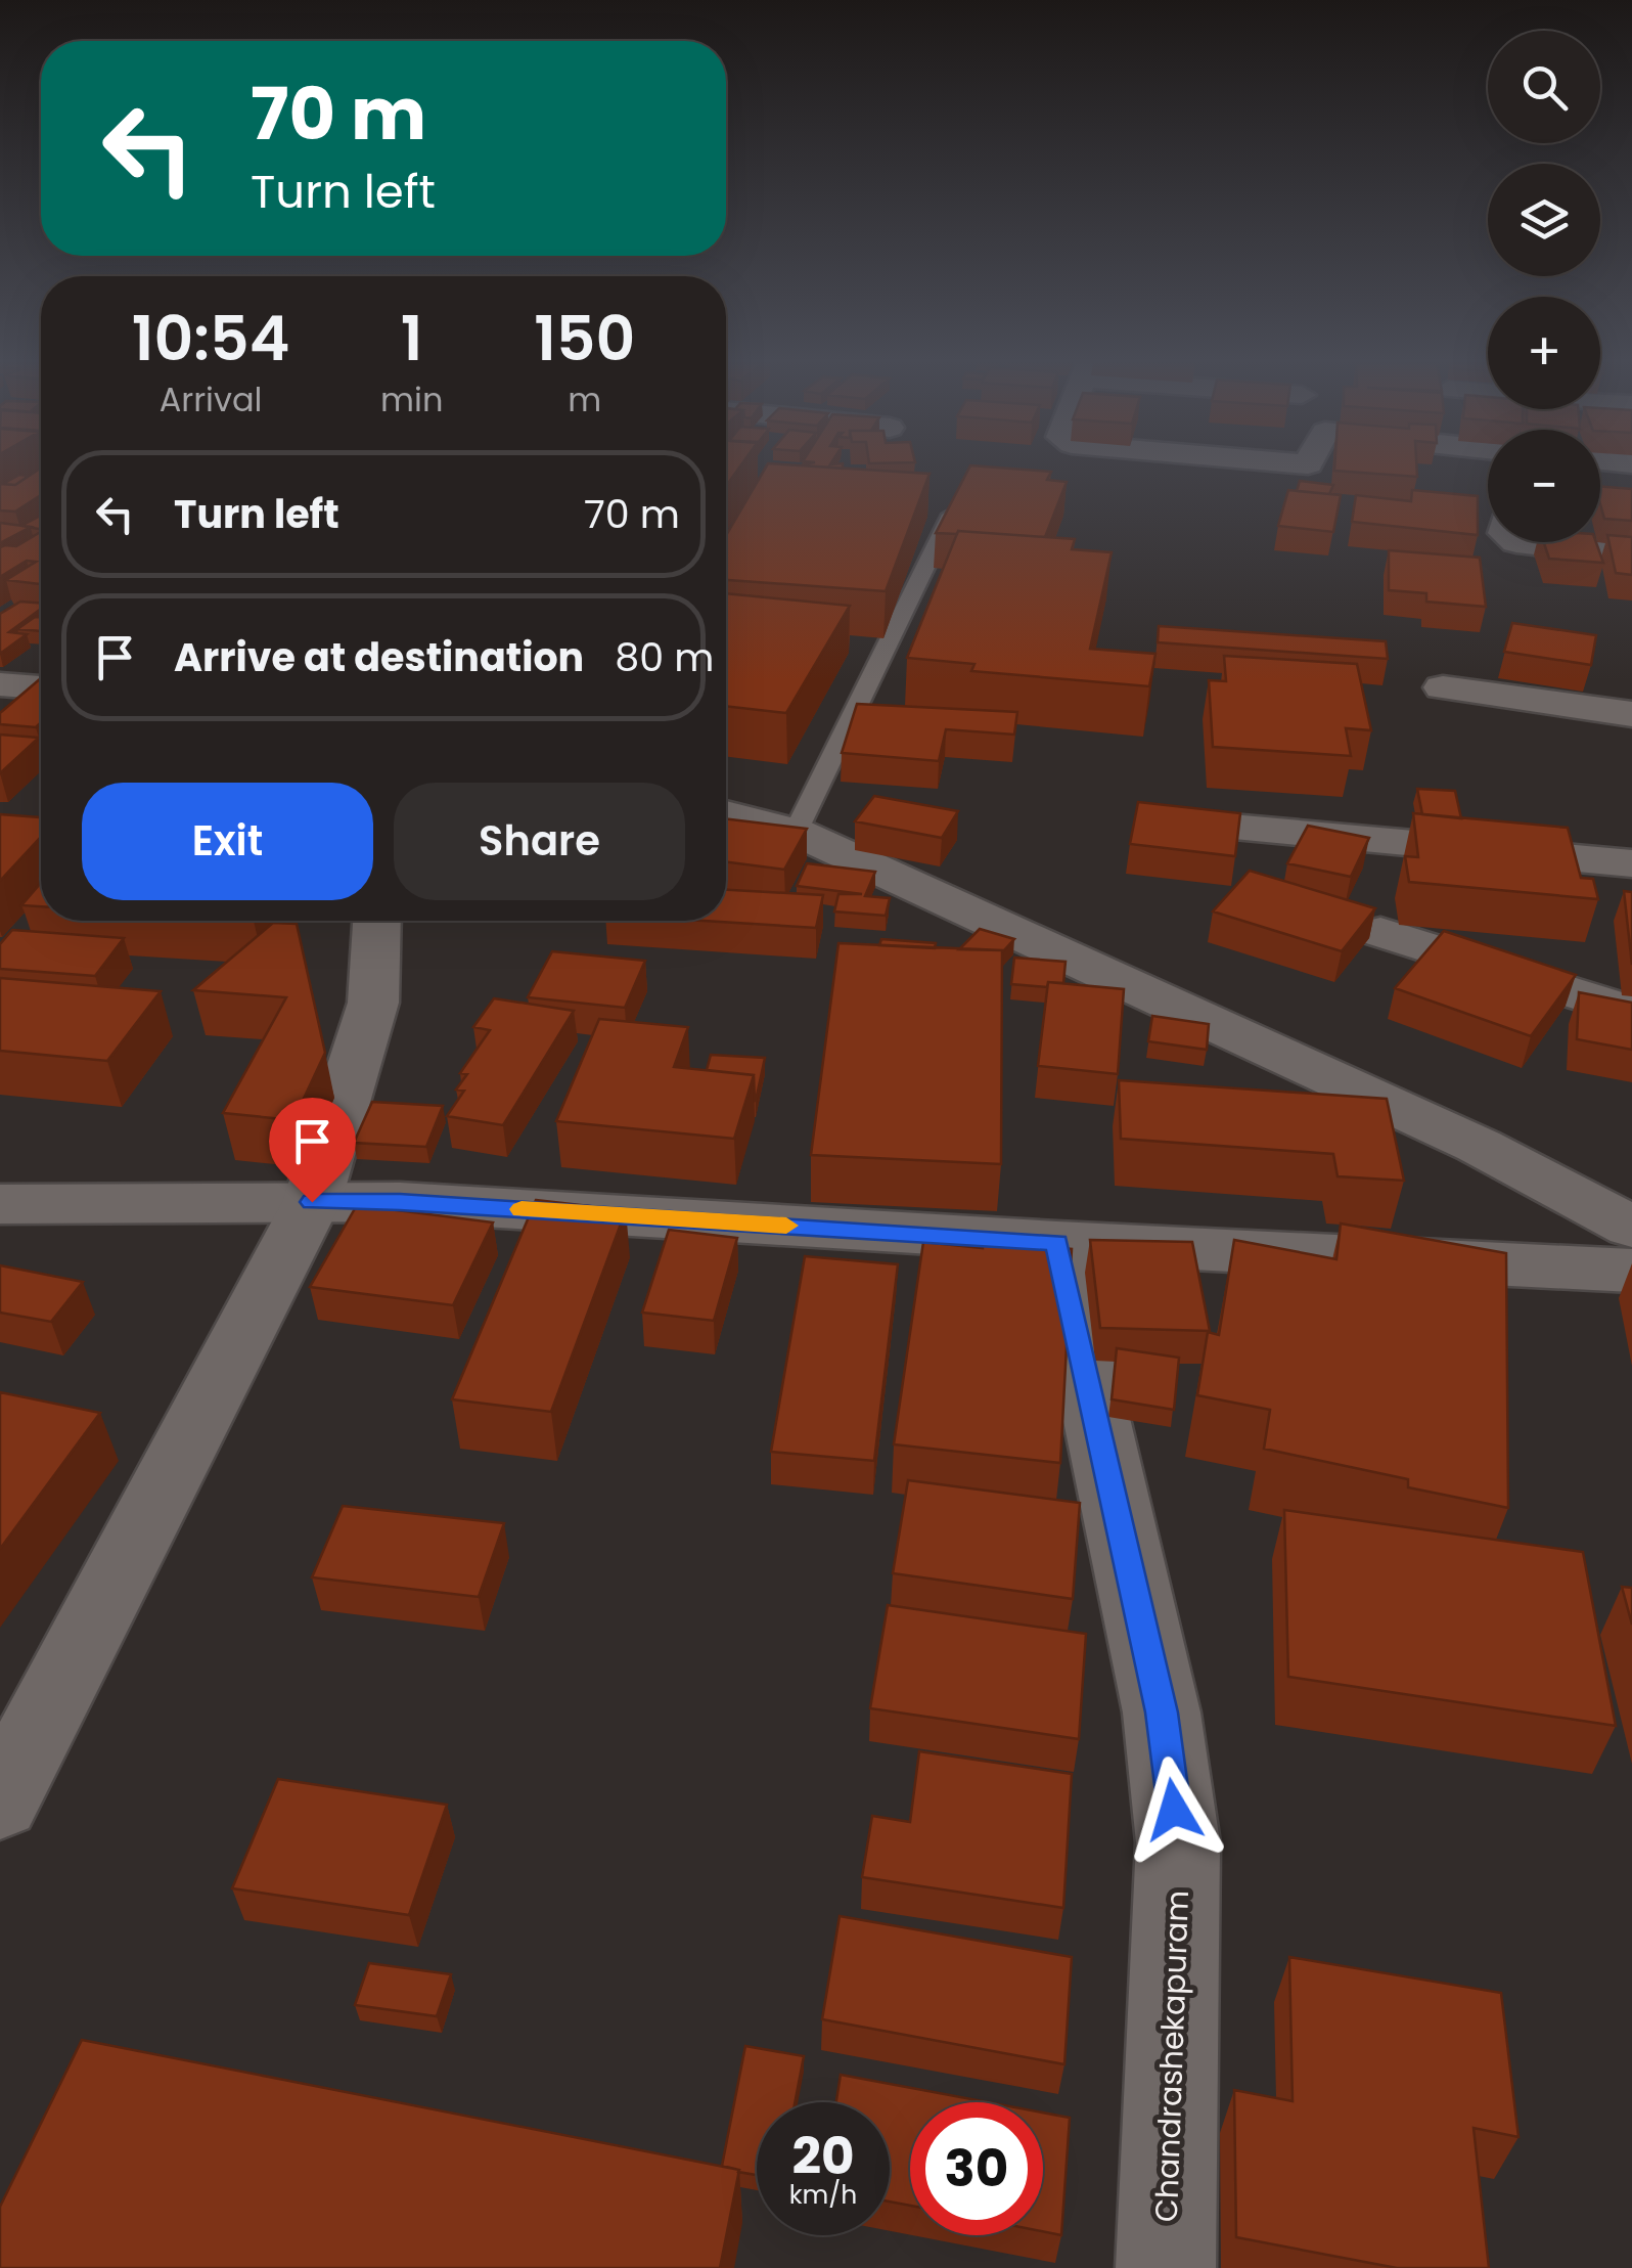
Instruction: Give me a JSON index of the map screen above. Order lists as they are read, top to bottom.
{
  "streets": {
    "street": ["Chandrashekapuram"]
  },
  "page": {
    "map_buttons": ["+", "−"],
    "turn": ["70 m", "Turn left"],
    "eta": [
      "10:54",
      "Arrival",
      "1",
      "min",
      "150",
      "m"
    ],
    "list": [
      {
        "name": "Turn left",
        "value": "70 m"
      },
      {
        "name": "Arrive at destination",
        "value": "80 m"
      }
    ],
    "buttons": ["Exit", "Share"],
    "speed": "20 km/h",
    "limit": "30"
  }
}
